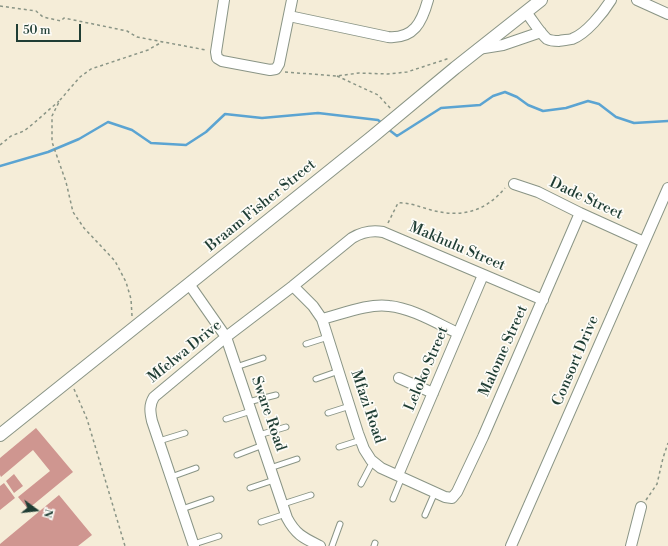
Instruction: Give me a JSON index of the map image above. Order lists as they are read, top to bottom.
{
  "streets": {
    "street": [
      "Dade Street",
      "Braam Fisher Street",
      "Makhulu Street",
      "Malome Street",
      "Mfelwa Drive",
      "Consort Drive",
      "Leloko Street",
      "Mfazi Road",
      "Sware Road"
    ]
  },
  "crossings": [
    ["Dade Street", "Malome Street"],
    ["Dade Street", "Consort Drive"],
    ["Braam Fisher Street", "Sware Road"],
    ["Makhulu Street", "Malome Street"],
    ["Makhulu Street", "Mfelwa Drive"],
    ["Makhulu Street", "Leloko Street"],
    ["Malome Street", "Mfazi Road"],
    ["Mfelwa Drive", "Mfazi Road"],
    ["Mfelwa Drive", "Sware Road"],
    ["Leloko Street", "Mfazi Road"]
  ],
  "scale_bar": "50 m",
  "north": "right"
}
